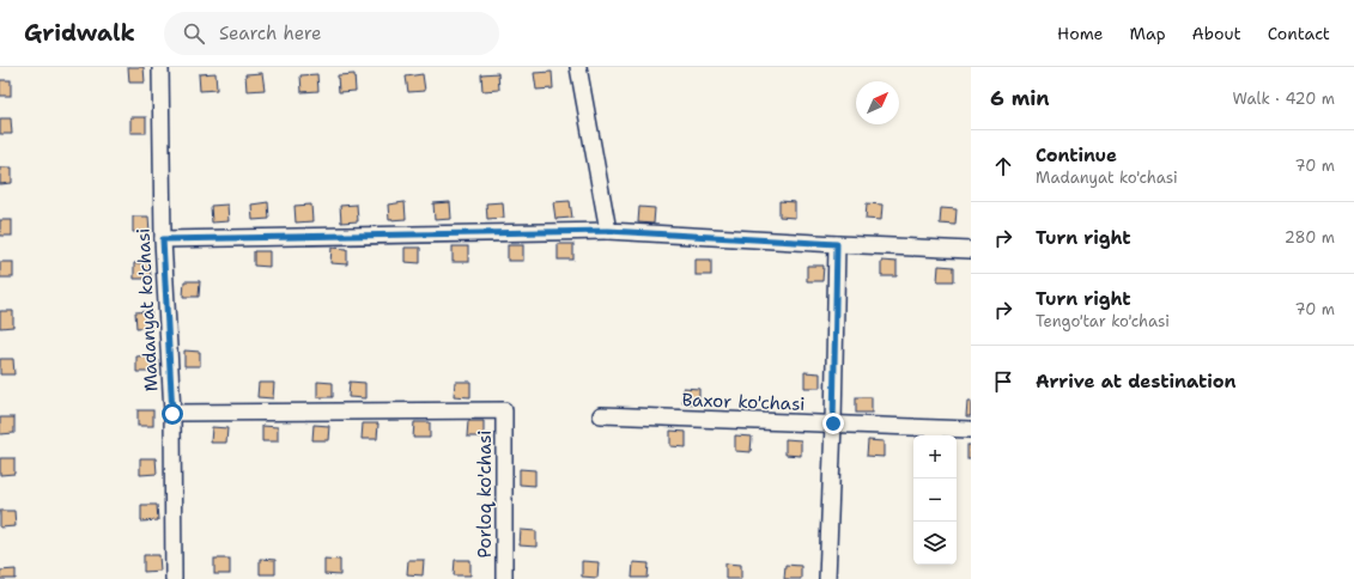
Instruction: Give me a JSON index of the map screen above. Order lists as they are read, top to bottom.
{
  "streets": {
    "street": ["Madanyat ko'chasi", "Baxor ko'chasi", "Porloq ko'chasi"]
  },
  "crossings": [
    ["Madanyat ko'chasi", "Porloq ko'chasi"]
  ],
  "north": "top right",
  "page": {
    "header": "Gridwalk",
    "search": "Search here",
    "nav": [
      "Home",
      "Map",
      "About",
      "Contact"
    ],
    "heading": ["6 min", "Walk · 420 m"],
    "list": [
      ["Continue", "Madanyat ko'chasi", "70 m"],
      ["Turn right", "280 m"],
      ["Turn right", "Tengo'tar ko'chasi", "70 m"],
      "Arrive at destination"
    ],
    "map_buttons": ["+", "−"]
  }
}
